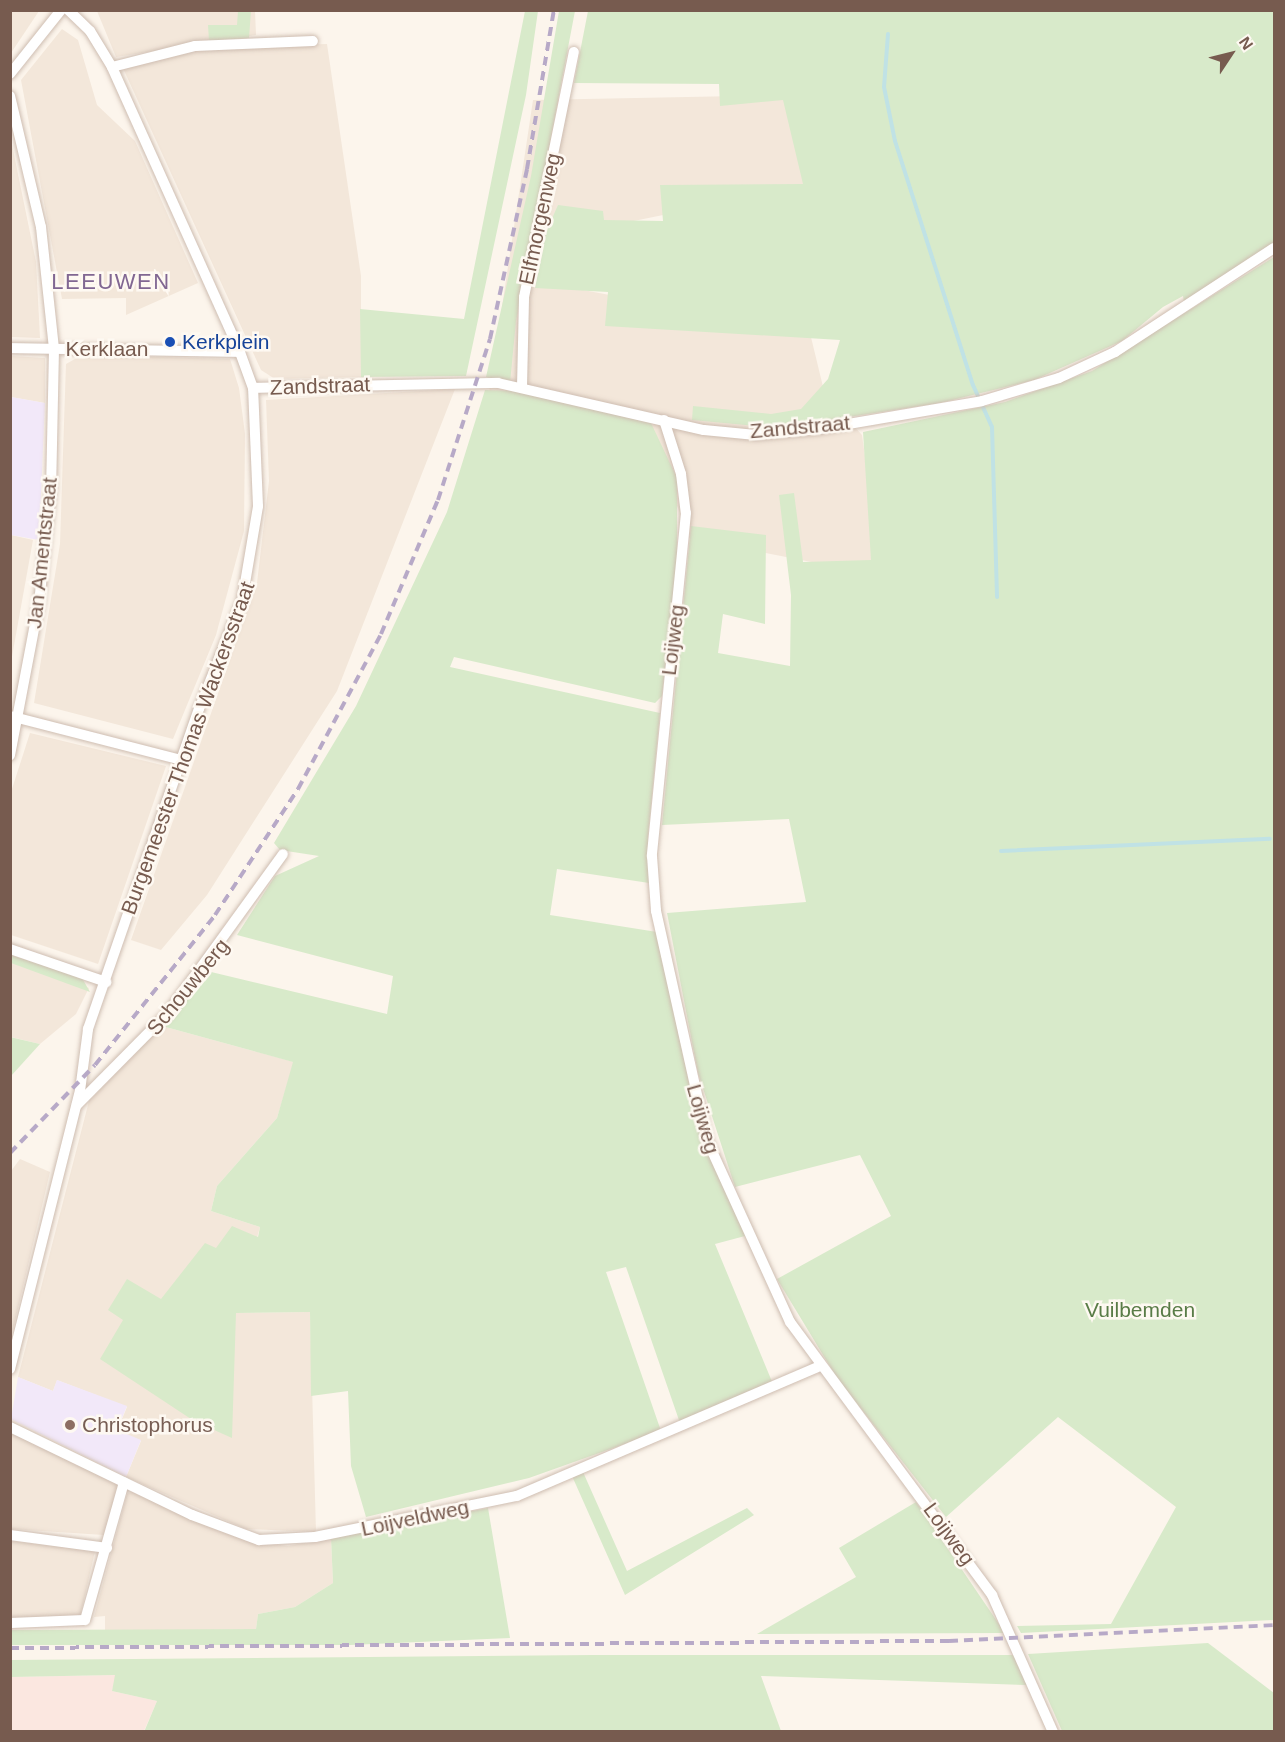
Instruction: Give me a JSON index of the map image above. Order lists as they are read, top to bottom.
{
  "streets": {
    "street": [
      "Elfmorgenweg",
      "Kerklaan",
      "Zandstraat",
      "Jan Amentstraat",
      "Loijweg",
      "Burgemeester Thomas Wackersstraat",
      "Schouwberg",
      "Loijveldweg"
    ]
  },
  "crossings": [
    ["Elfmorgenweg", "Zandstraat"],
    ["Kerklaan", "Jan Amentstraat"],
    ["Kerklaan", "Burgemeester Thomas Wackersstraat"],
    ["Zandstraat", "Loijweg"],
    ["Zandstraat", "Burgemeester Thomas Wackersstraat"],
    ["Loijweg", "Loijveldweg"],
    ["Burgemeester Thomas Wackersstraat", "Schouwberg"]
  ],
  "districts": ["LEEUWEN"],
  "parks": ["Vuilbemden"],
  "places": ["Kerkplein", "Christophorus"],
  "north": "top right"
}
